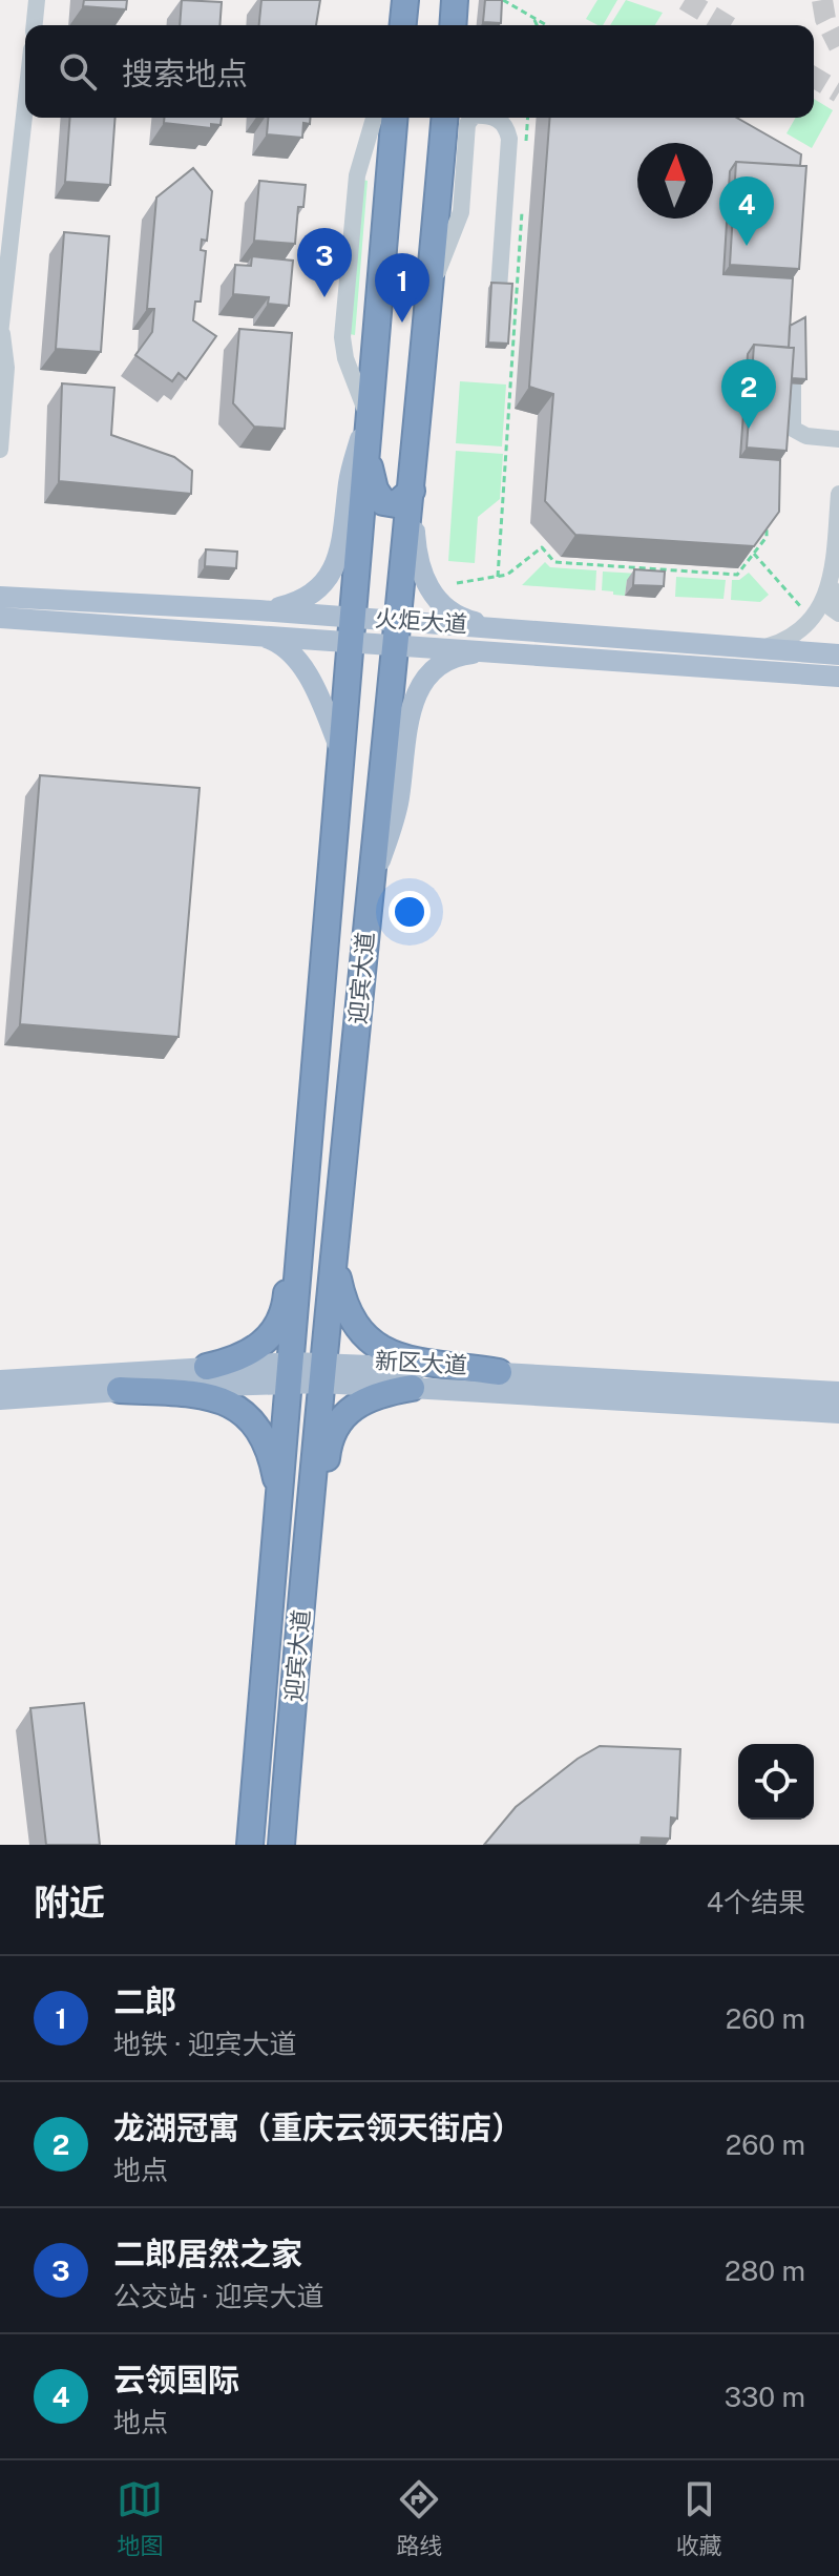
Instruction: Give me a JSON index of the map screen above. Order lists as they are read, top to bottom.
{
  "streets": {
    "highway": ["迎宾大道"],
    "main road": ["火炬大道", "新区大道"]
  },
  "crossings": [
    ["火炬大道", "迎宾大道"],
    ["迎宾大道", "新区大道"]
  ],
  "north": "top",
  "page": {
    "search": "搜索地点",
    "pins": [
      "4",
      "3",
      "1",
      "2"
    ],
    "heading": ["附近", "4个结果"],
    "list": [
      {
        "mark": "1",
        "name": "二郎",
        "note": "地铁 · 迎宾大道",
        "value": "260 m"
      },
      {
        "mark": "2",
        "name": "龙湖冠寓（重庆云领天街店）",
        "note": "地点",
        "value": "260 m"
      },
      {
        "mark": "3",
        "name": "二郎居然之家",
        "note": "公交站 · 迎宾大道",
        "value": "280 m"
      },
      {
        "mark": "4",
        "name": "云领国际",
        "note": "地点",
        "value": "330 m"
      }
    ],
    "nav": ["地图", "路线", "收藏"]
  }
}
